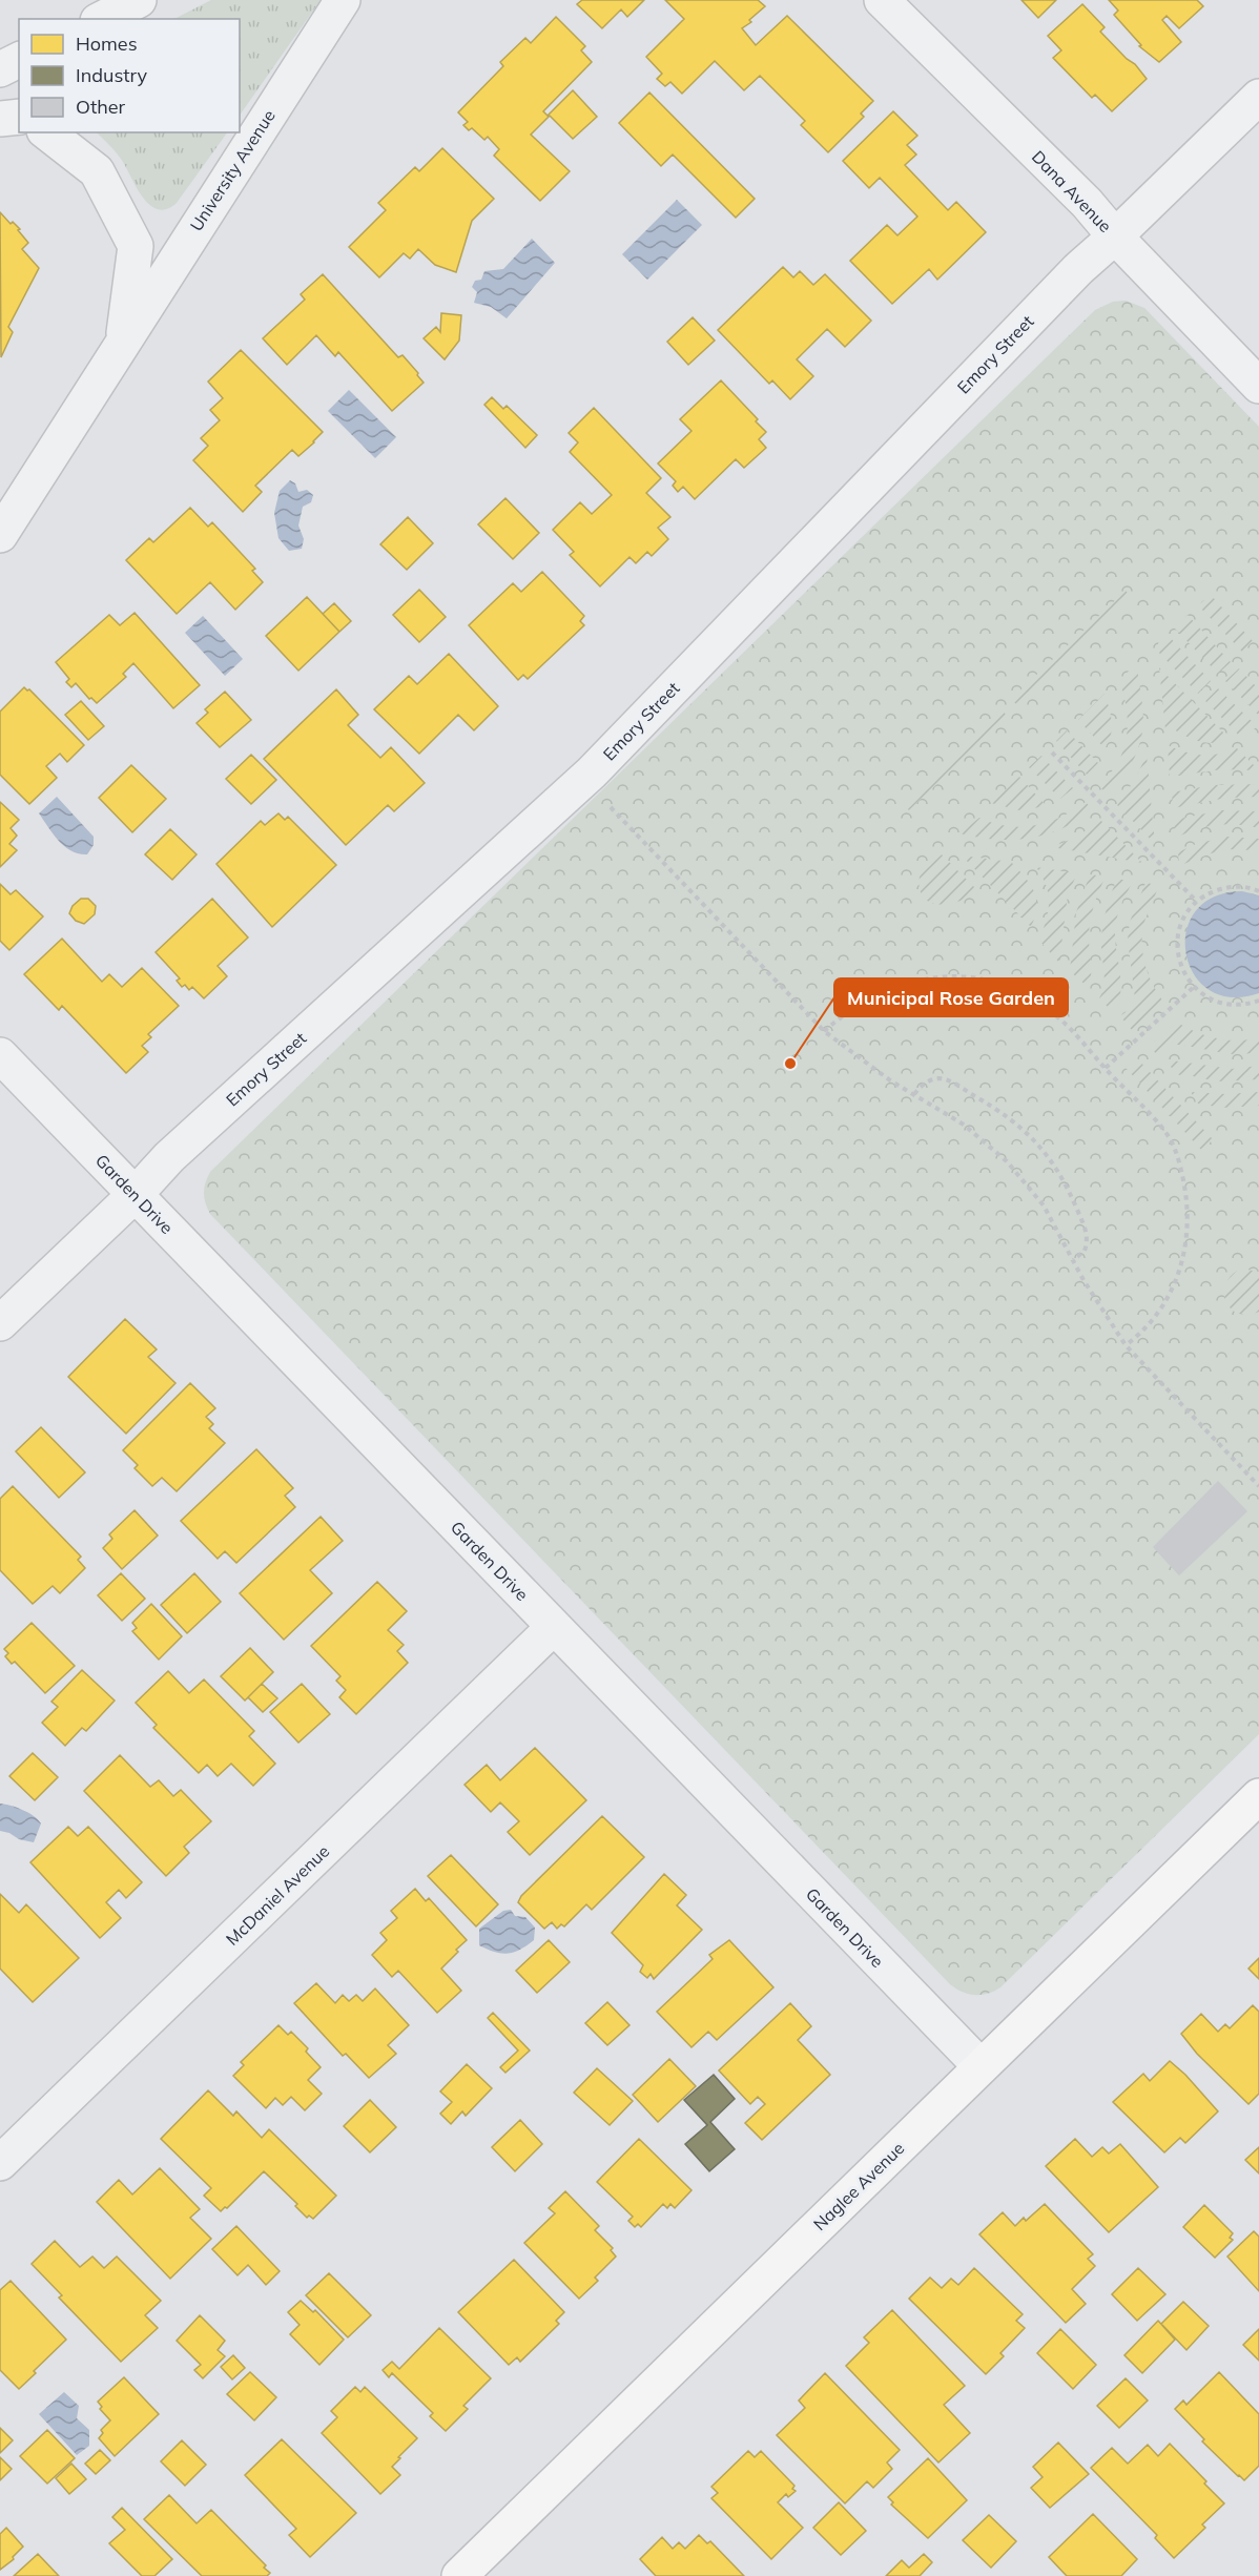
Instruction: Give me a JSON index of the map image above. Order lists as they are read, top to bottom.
{
  "streets": {
    "main road": ["Naglee Avenue"],
    "street": [
      "University Avenue",
      "Dana Avenue",
      "Emory Street",
      "Garden Drive",
      "McDaniel Avenue"
    ]
  },
  "crossings": [
    ["Dana Avenue", "Emory Street"],
    ["Emory Street", "Garden Drive"],
    ["Garden Drive", "McDaniel Avenue"],
    ["Garden Drive", "Naglee Avenue"]
  ],
  "places": ["Municipal Rose Garden"],
  "legend": ["Homes", "Industry", "Other"]
}
